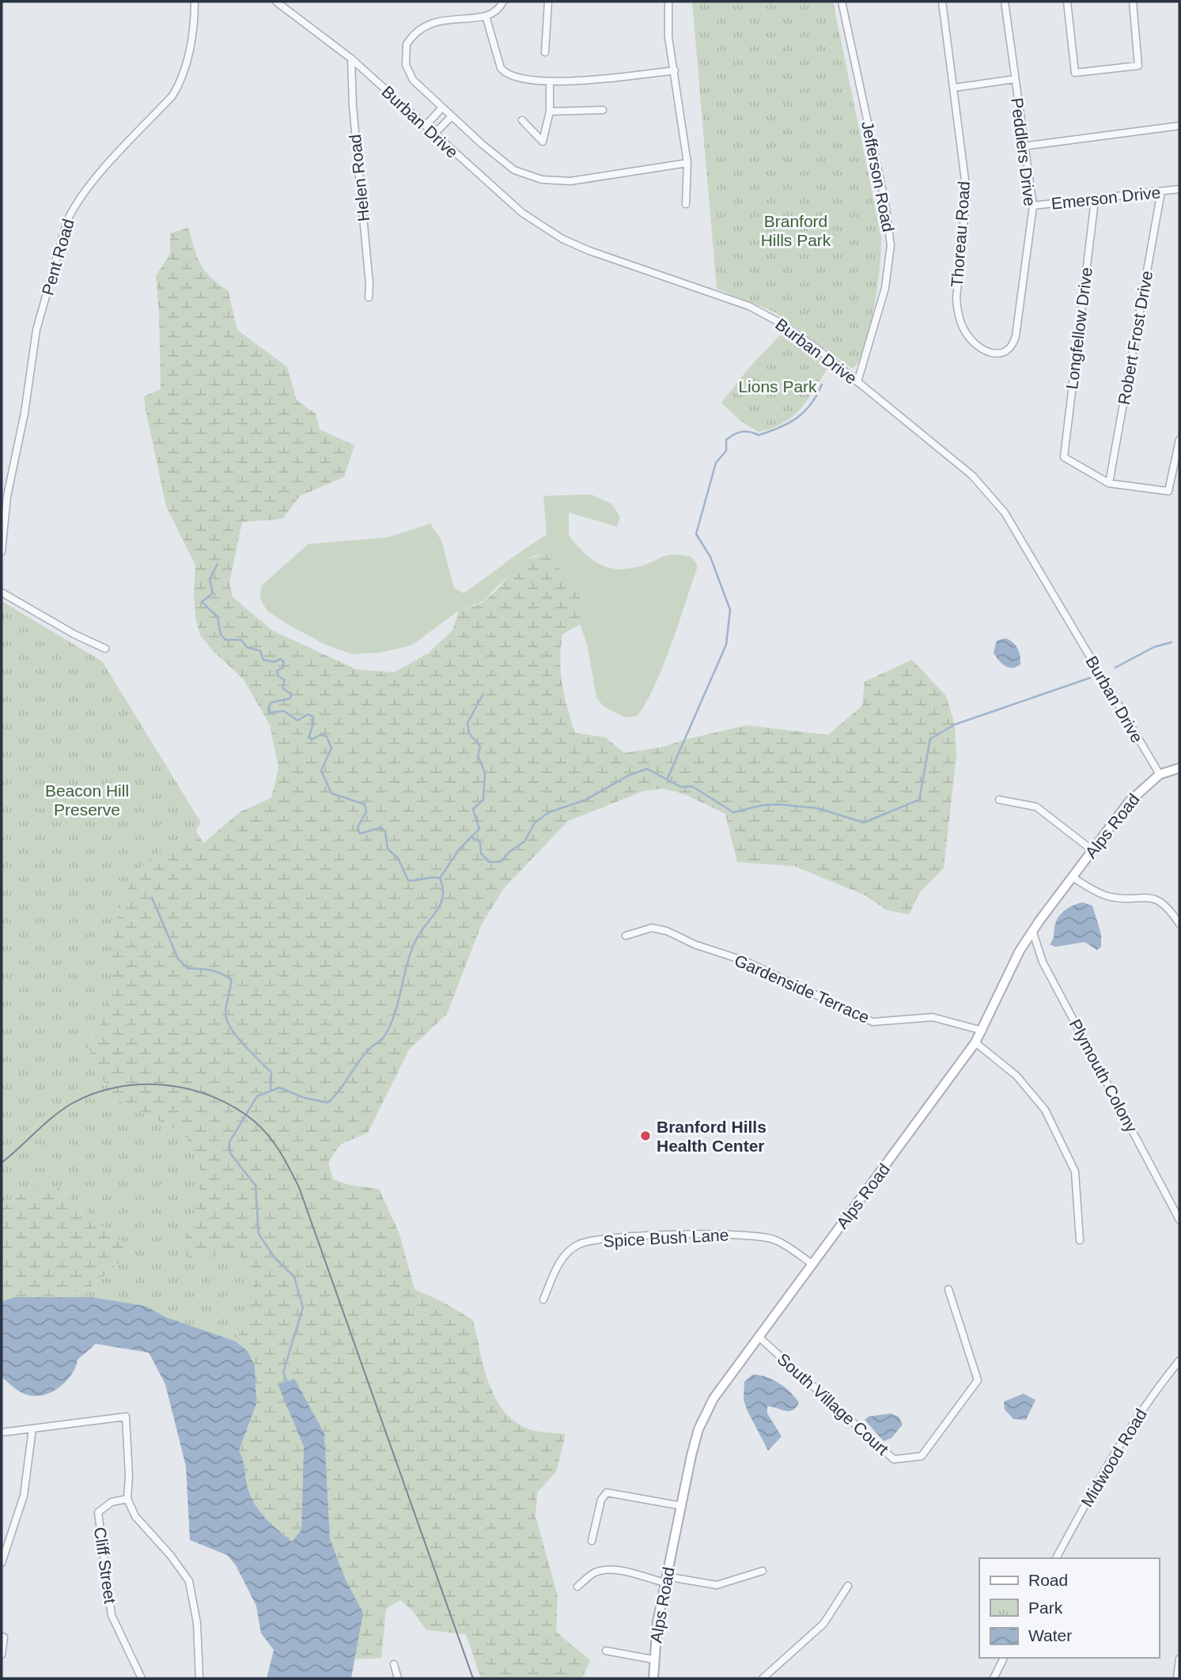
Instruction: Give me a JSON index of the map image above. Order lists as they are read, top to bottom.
{
  "streets": {
    "street": [
      "Burban Drive",
      "Peddlers Drive",
      "Jefferson Road",
      "Helen Road",
      "Emerson Drive",
      "Thoreau Road",
      "Pent Road",
      "Longfellow Drive",
      "Robert Frost Drive",
      "Alps Road",
      "Gardenside Terrace",
      "Plymouth Colony",
      "Spice Bush Lane",
      "South Village Court",
      "Midwood Road",
      "Cliff Street"
    ]
  },
  "crossings": [
    ["Burban Drive", "Jefferson Road"],
    ["Burban Drive", "Helen Road"],
    ["Burban Drive", "Alps Road"],
    ["Peddlers Drive", "Emerson Drive"],
    ["Peddlers Drive", "Thoreau Road"],
    ["Emerson Drive", "Longfellow Drive"],
    ["Emerson Drive", "Robert Frost Drive"],
    ["Longfellow Drive", "Robert Frost Drive"],
    ["Alps Road", "Gardenside Terrace"],
    ["Alps Road", "Plymouth Colony"],
    ["Alps Road", "Spice Bush Lane"],
    ["Alps Road", "South Village Court"]
  ],
  "parks": ["Branford Hills Park", "Lions Park", "Beacon Hill Preserve"],
  "places": ["Branford Hills Health Center"],
  "legend": ["Road", "Park", "Water"]
}
